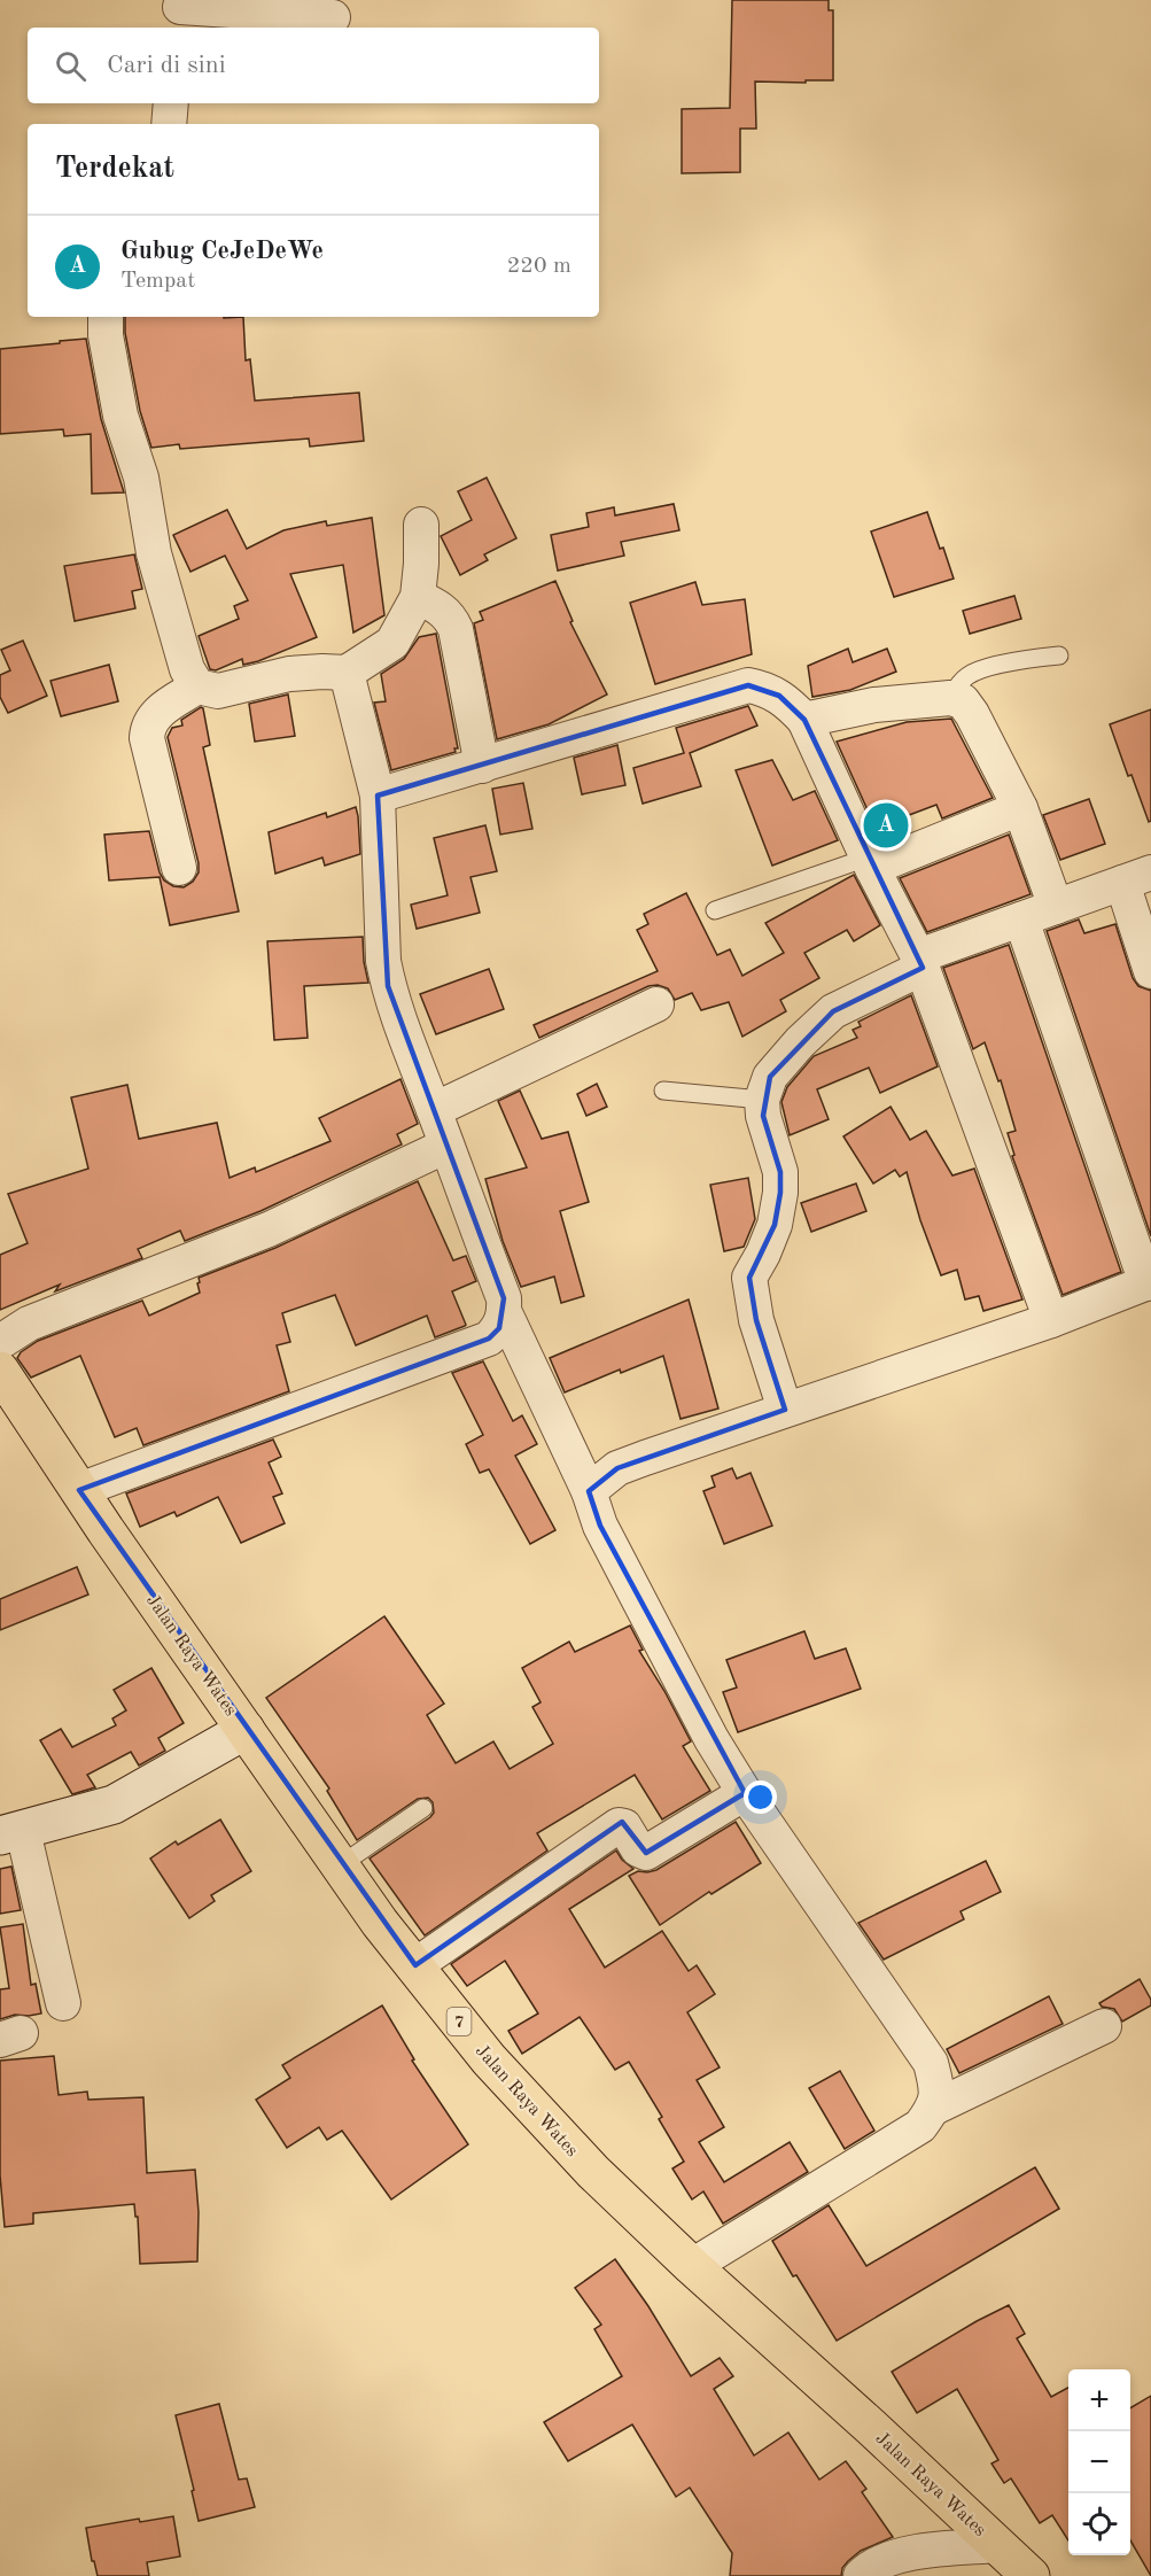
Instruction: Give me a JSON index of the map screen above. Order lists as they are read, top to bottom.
{
  "streets": {
    "highway": ["Jalan Raya Wates", "7"]
  },
  "page": {
    "search": "Cari di sini",
    "heading": "Terdekat",
    "list": [
      {
        "mark": "A",
        "name": "Gubug CeJeDeWe",
        "note": "Tempat",
        "value": "220 m"
      }
    ],
    "pins": "A",
    "map_buttons": ["+", "−"]
  }
}
